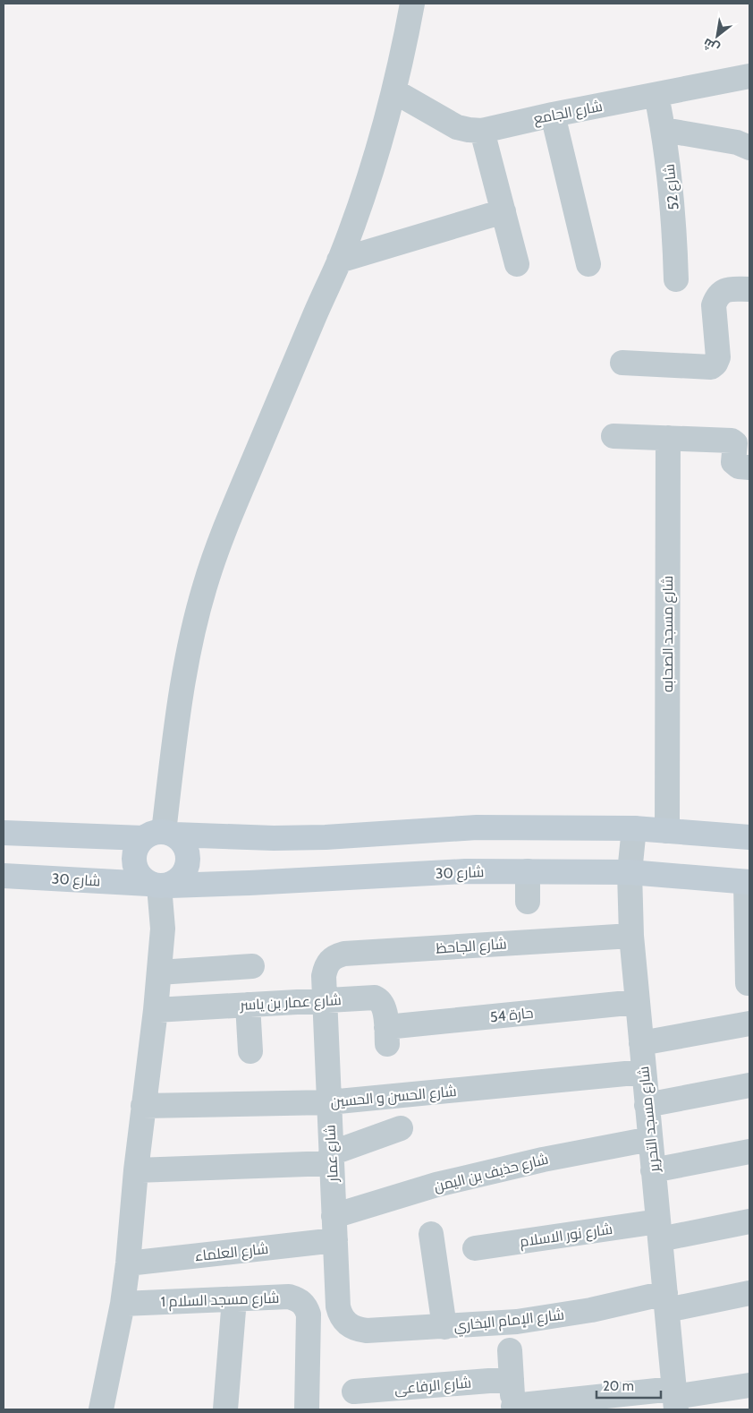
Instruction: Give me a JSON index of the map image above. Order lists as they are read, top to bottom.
{
  "streets": {
    "street": [
      "شارع الجامع",
      "شارع 52",
      "شارع مسجد الصحابه",
      "شارع 30",
      "شارع الجاحظ",
      "شارع عمار بن ياسر",
      "حارة 54",
      "شارع الحسن و الحسين",
      "شارع مسجد التحرير",
      "شارع عمار",
      "شارع حذيف بن اليمن",
      "شارع نور الاسلام",
      "شارع العلماء",
      "شارع مسجد السلام 1",
      "شارع الإمام البخاري",
      "شارع الرفاعى"
    ]
  },
  "crossings": [
    ["شارع الجامع", "شارع 52"],
    ["شارع 30", "شارع مسجد التحرير"],
    ["شارع الجاحظ", "شارع مسجد التحرير"],
    ["شارع الجاحظ", "شارع عمار"],
    ["شارع عمار بن ياسر", "حارة 54"],
    ["شارع عمار بن ياسر", "شارع عمار"],
    ["حارة 54", "شارع مسجد التحرير"],
    ["شارع الحسن و الحسين", "شارع مسجد التحرير"],
    ["شارع الحسن و الحسين", "شارع عمار"],
    ["شارع مسجد التحرير", "شارع حذيف بن اليمن"],
    ["شارع مسجد التحرير", "شارع نور الاسلام"],
    ["شارع مسجد التحرير", "شارع الإمام البخاري"],
    ["شارع عمار", "شارع حذيف بن اليمن"],
    ["شارع عمار", "شارع العلماء"],
    ["شارع عمار", "شارع الإمام البخاري"],
    ["شارع حذيف بن اليمن", "شارع العلماء"]
  ],
  "scale_bar": "20 m",
  "north": "bottom left"
}
